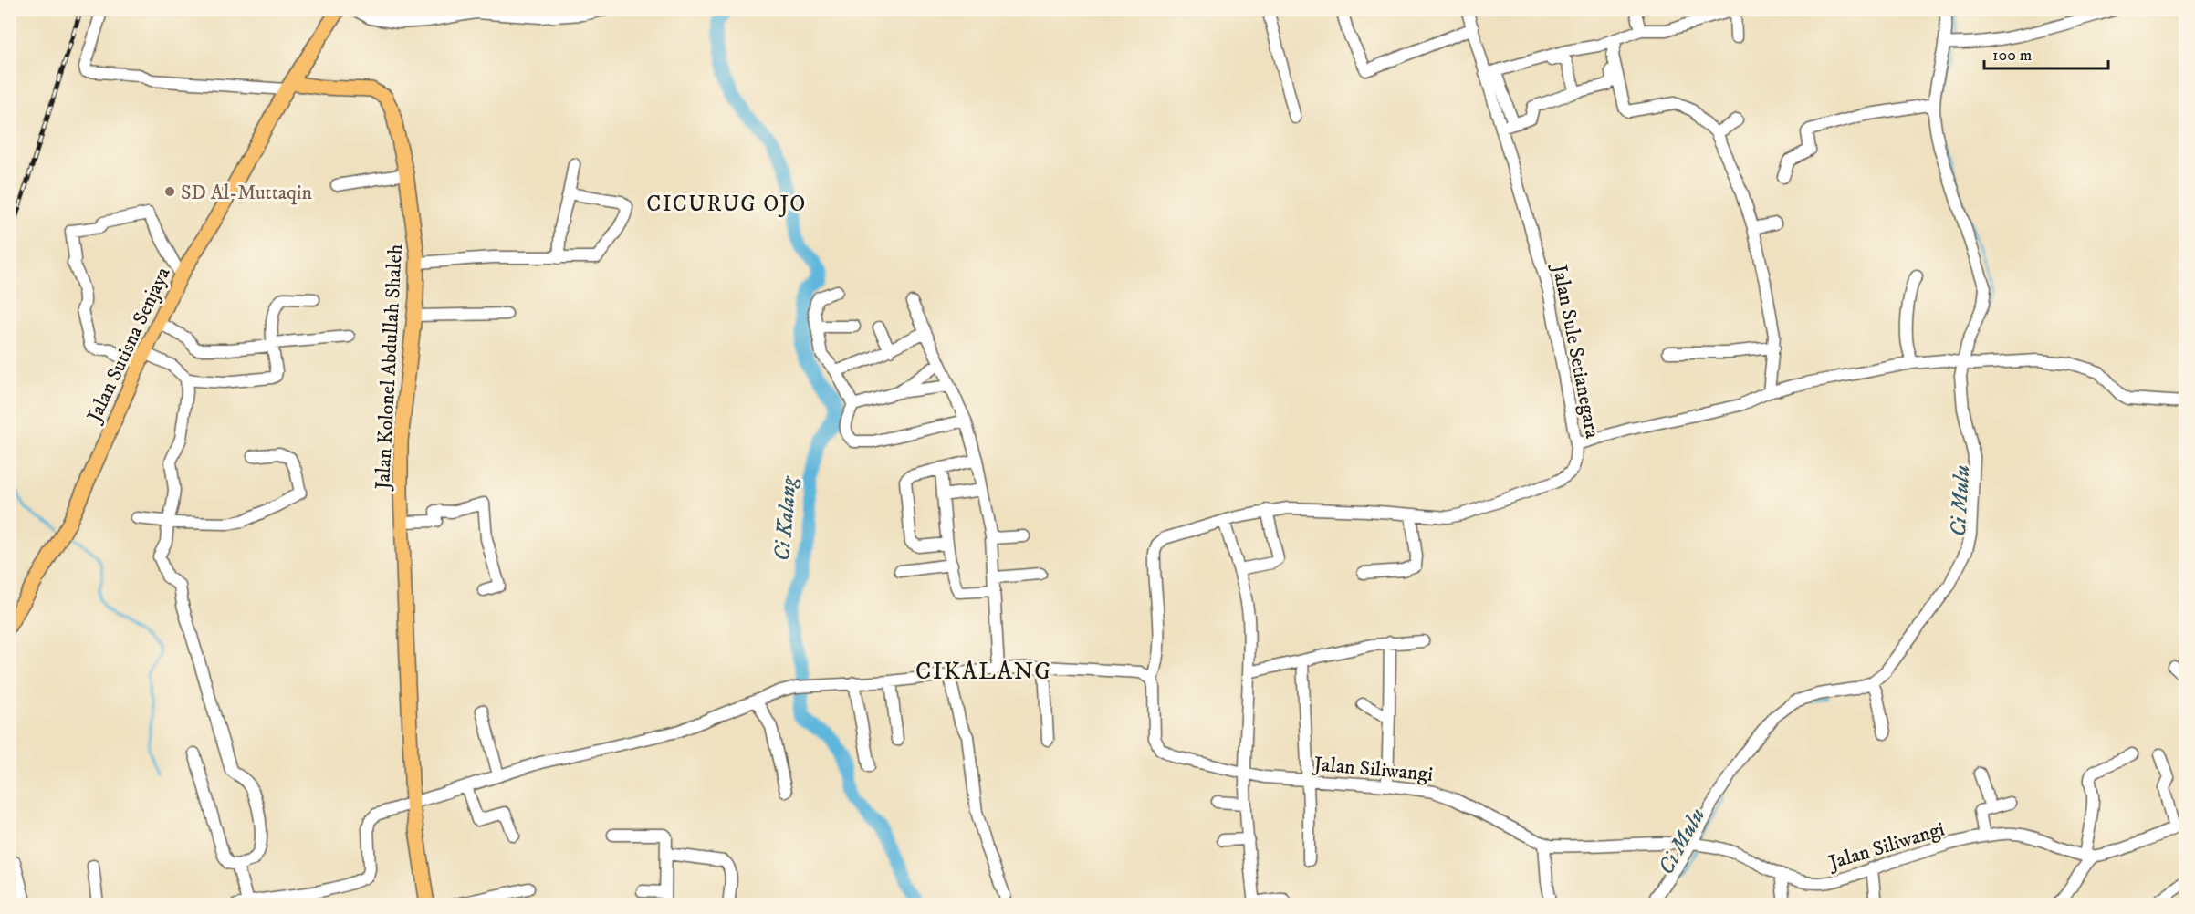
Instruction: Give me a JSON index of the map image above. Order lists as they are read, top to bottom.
{
  "streets": {
    "main road": ["Jalan Sutisna Senjaya", "Jalan Kolonel Abdullah Shaleh"],
    "street": ["Jalan Sule Setianegara", "Jalan Siliwangi"]
  },
  "crossings": [
    ["Jalan Sutisna Senjaya", "Jalan Kolonel Abdullah Shaleh"],
    ["Jalan Sule Setianegara", "Jalan Siliwangi"]
  ],
  "districts": ["CICURUG OJO", "CIKALANG"],
  "water": ["Ci Mulu", "Ci Kalang"],
  "places": ["SD Al-Muttaqin"],
  "scale_bar": "100 m"
}
